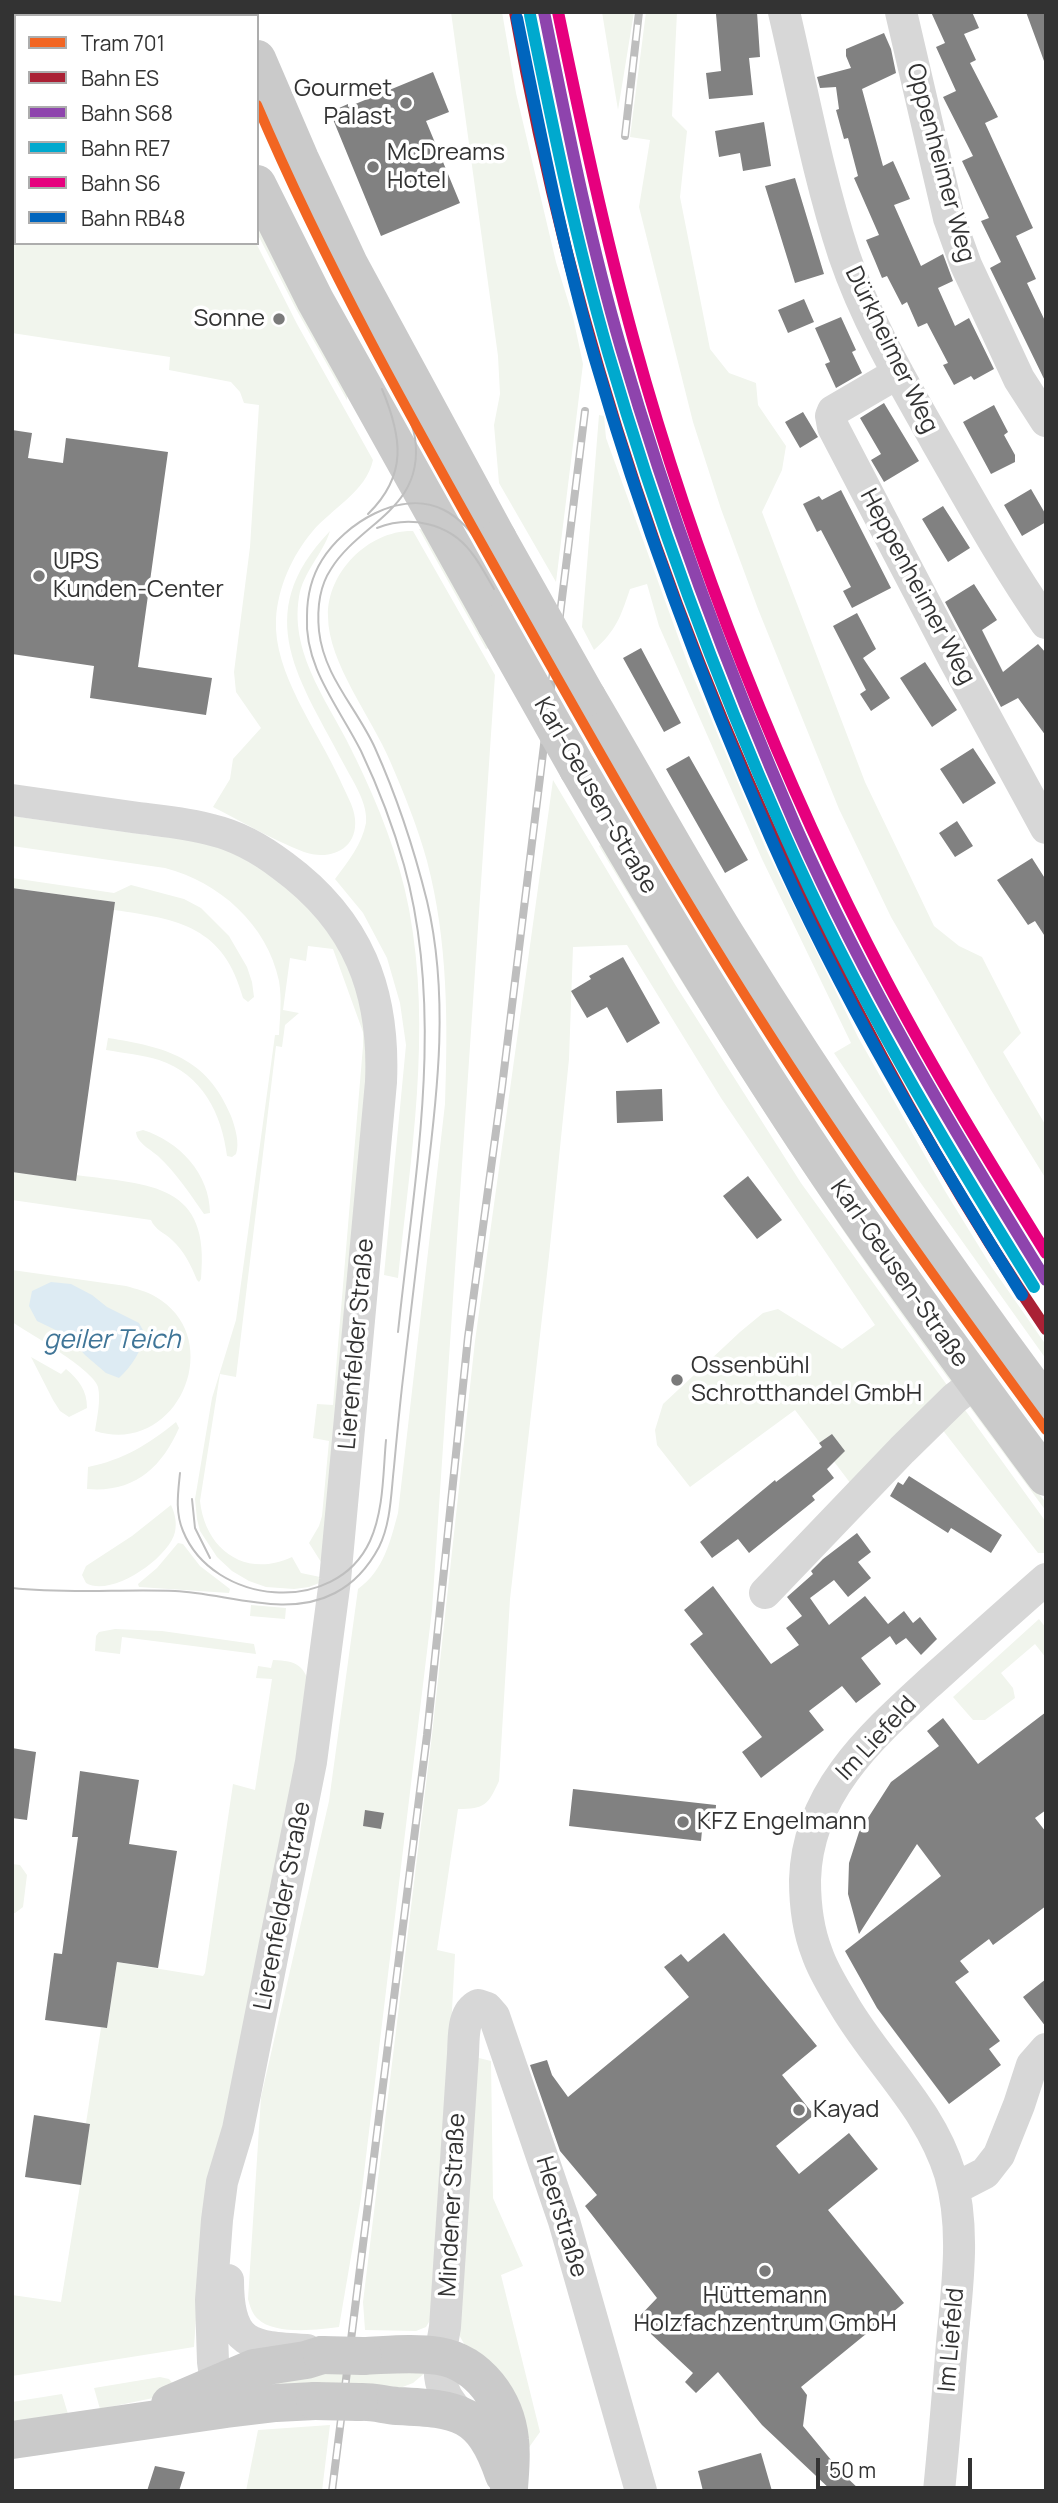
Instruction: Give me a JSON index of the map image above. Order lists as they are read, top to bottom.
{
  "streets": {
    "main road": ["Karl-Geusen-Straße", "Mindener Straße"],
    "street": [
      "Oppenheimer Weg",
      "Dürkheimer Weg",
      "Heppenheimer Weg",
      "Lierenfelder Straße",
      "Im Liefeld",
      "Heerstraße"
    ]
  },
  "crossings": [
    ["Dürkheimer Weg", "Heppenheimer Weg"],
    ["Mindener Straße", "Heerstraße"]
  ],
  "water": ["geiler Teich"],
  "places": [
    "Gourmet Palast",
    "McDreams Hotel",
    "Sonne",
    "UPS Kunden-Center",
    "Ossenbühl Schrotthandel GmbH",
    "KFZ Engelmann",
    "Kayad",
    "Hüttemann Holzfachzentrum GmbH"
  ],
  "lines": [
    "rail line ES",
    "rail line S68",
    "rail line S6",
    "rail line RE7",
    "rail line RB48",
    "tram line 701"
  ],
  "legend": [
    "Tram 701",
    "Bahn ES",
    "Bahn S68",
    "Bahn RE7",
    "Bahn S6",
    "Bahn RB48"
  ],
  "scale_bar": "50 m"
}
